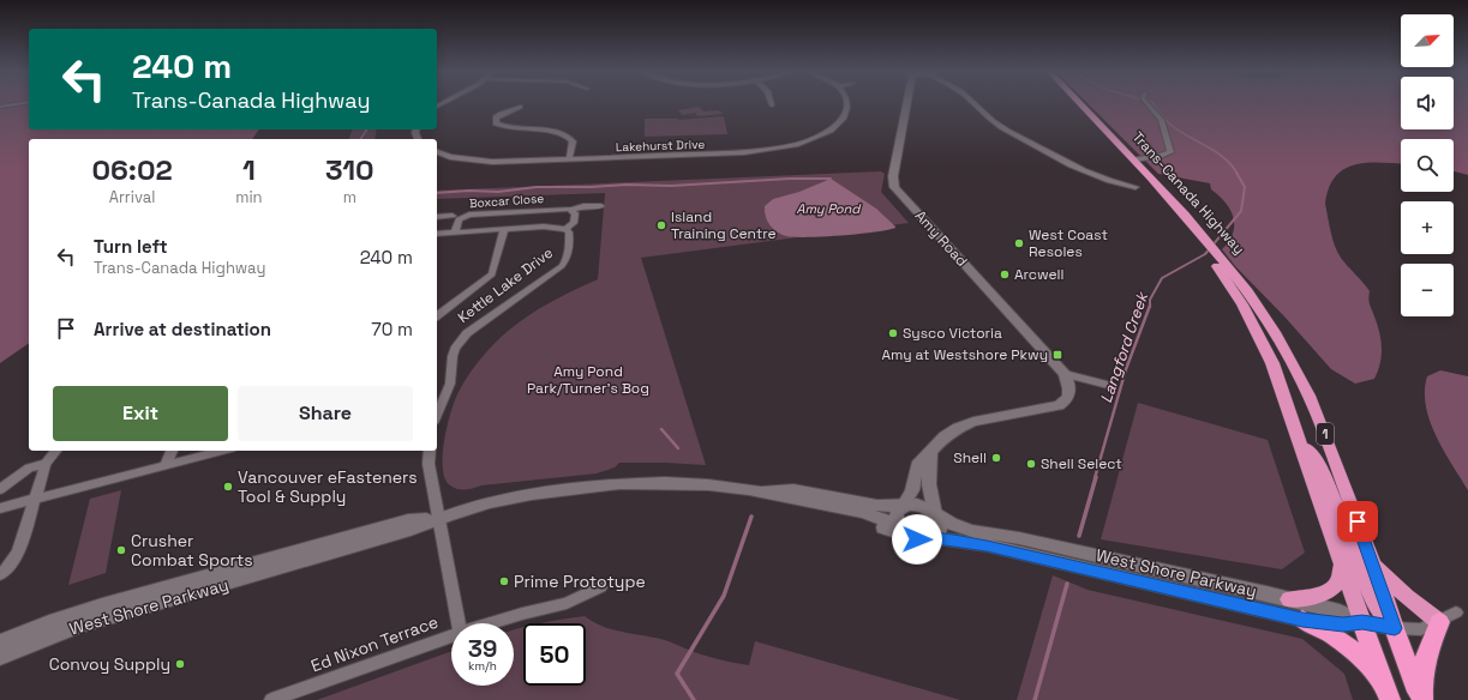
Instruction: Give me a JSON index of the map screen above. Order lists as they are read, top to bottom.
{
  "streets": {
    "highway": ["Trans-Canada Highway", "1"],
    "main road": ["Amy Road", "West Shore Parkway"],
    "street": [
      "Lakehurst Drive",
      "Boxcar Close",
      "Kettle Lake Drive",
      "Ed Nixon Terrace"
    ]
  },
  "crossings": [
    ["Trans-Canada Highway", "West Shore Parkway"]
  ],
  "water": ["Amy Pond", "Langford Creek"],
  "parks": ["Amy Pond Park/Turner's Bog"],
  "places": {
    "other": [
      "Island Training Centre",
      "West Coast Resoles",
      "Arcwell",
      "Sysco Victoria",
      "Shell",
      "Shell Select",
      "Vancouver eFasteners Tool & Supply",
      "Crusher Combat Sports",
      "Prime Prototype",
      "Convoy Supply"
    ],
    "transit": ["Amy at Westshore Pkwy"]
  },
  "north": "top right",
  "page": {
    "map_buttons": ["+", "−"],
    "turn": ["240 m", "Trans-Canada Highway"],
    "eta": [
      "06:02",
      "Arrival",
      "1",
      "min",
      "310",
      "m"
    ],
    "list": [
      {
        "name": "Turn left",
        "note": "Trans-Canada Highway",
        "value": "240 m"
      },
      {
        "name": "Arrive at destination",
        "value": "70 m"
      }
    ],
    "buttons": ["Exit", "Share"],
    "speed": "39 km/h",
    "limit": "50"
  }
}
